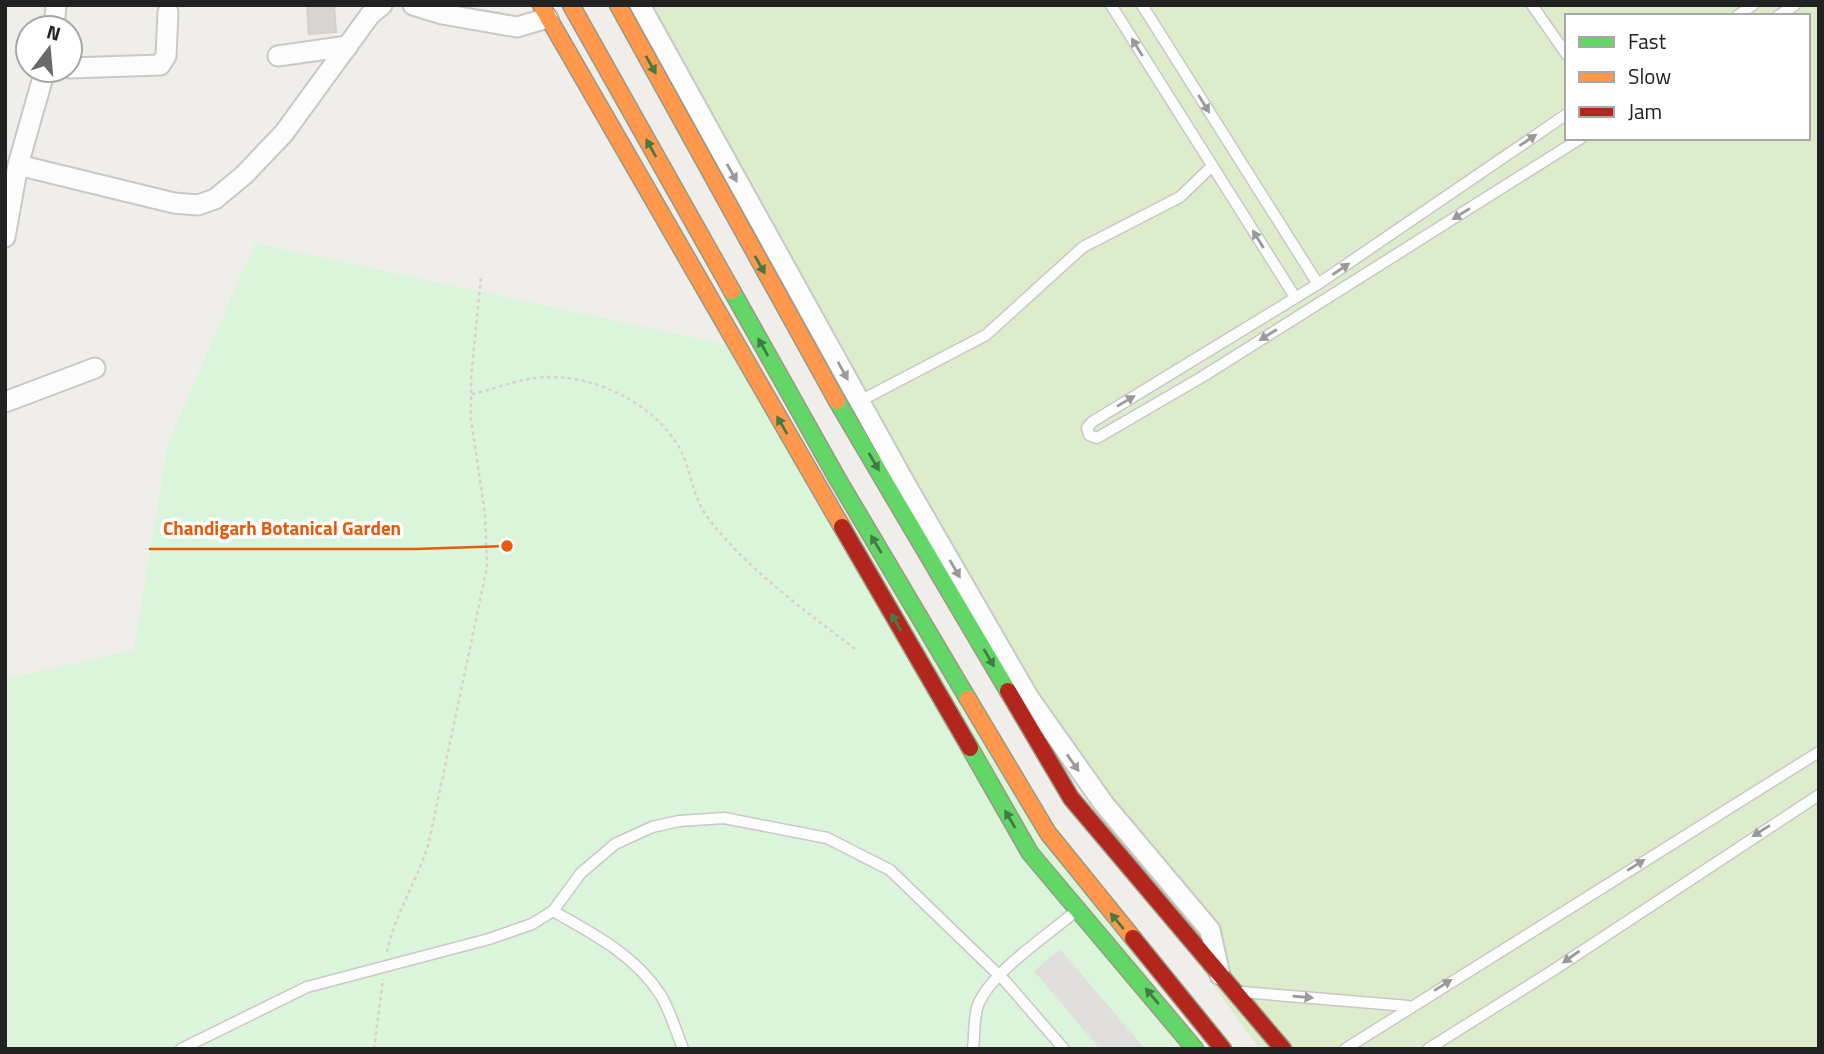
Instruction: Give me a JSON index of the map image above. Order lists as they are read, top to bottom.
{
  "places": ["Chandigarh Botanical Garden"],
  "legend": ["Fast", "Slow", "Jam"],
  "north": "top"
}
